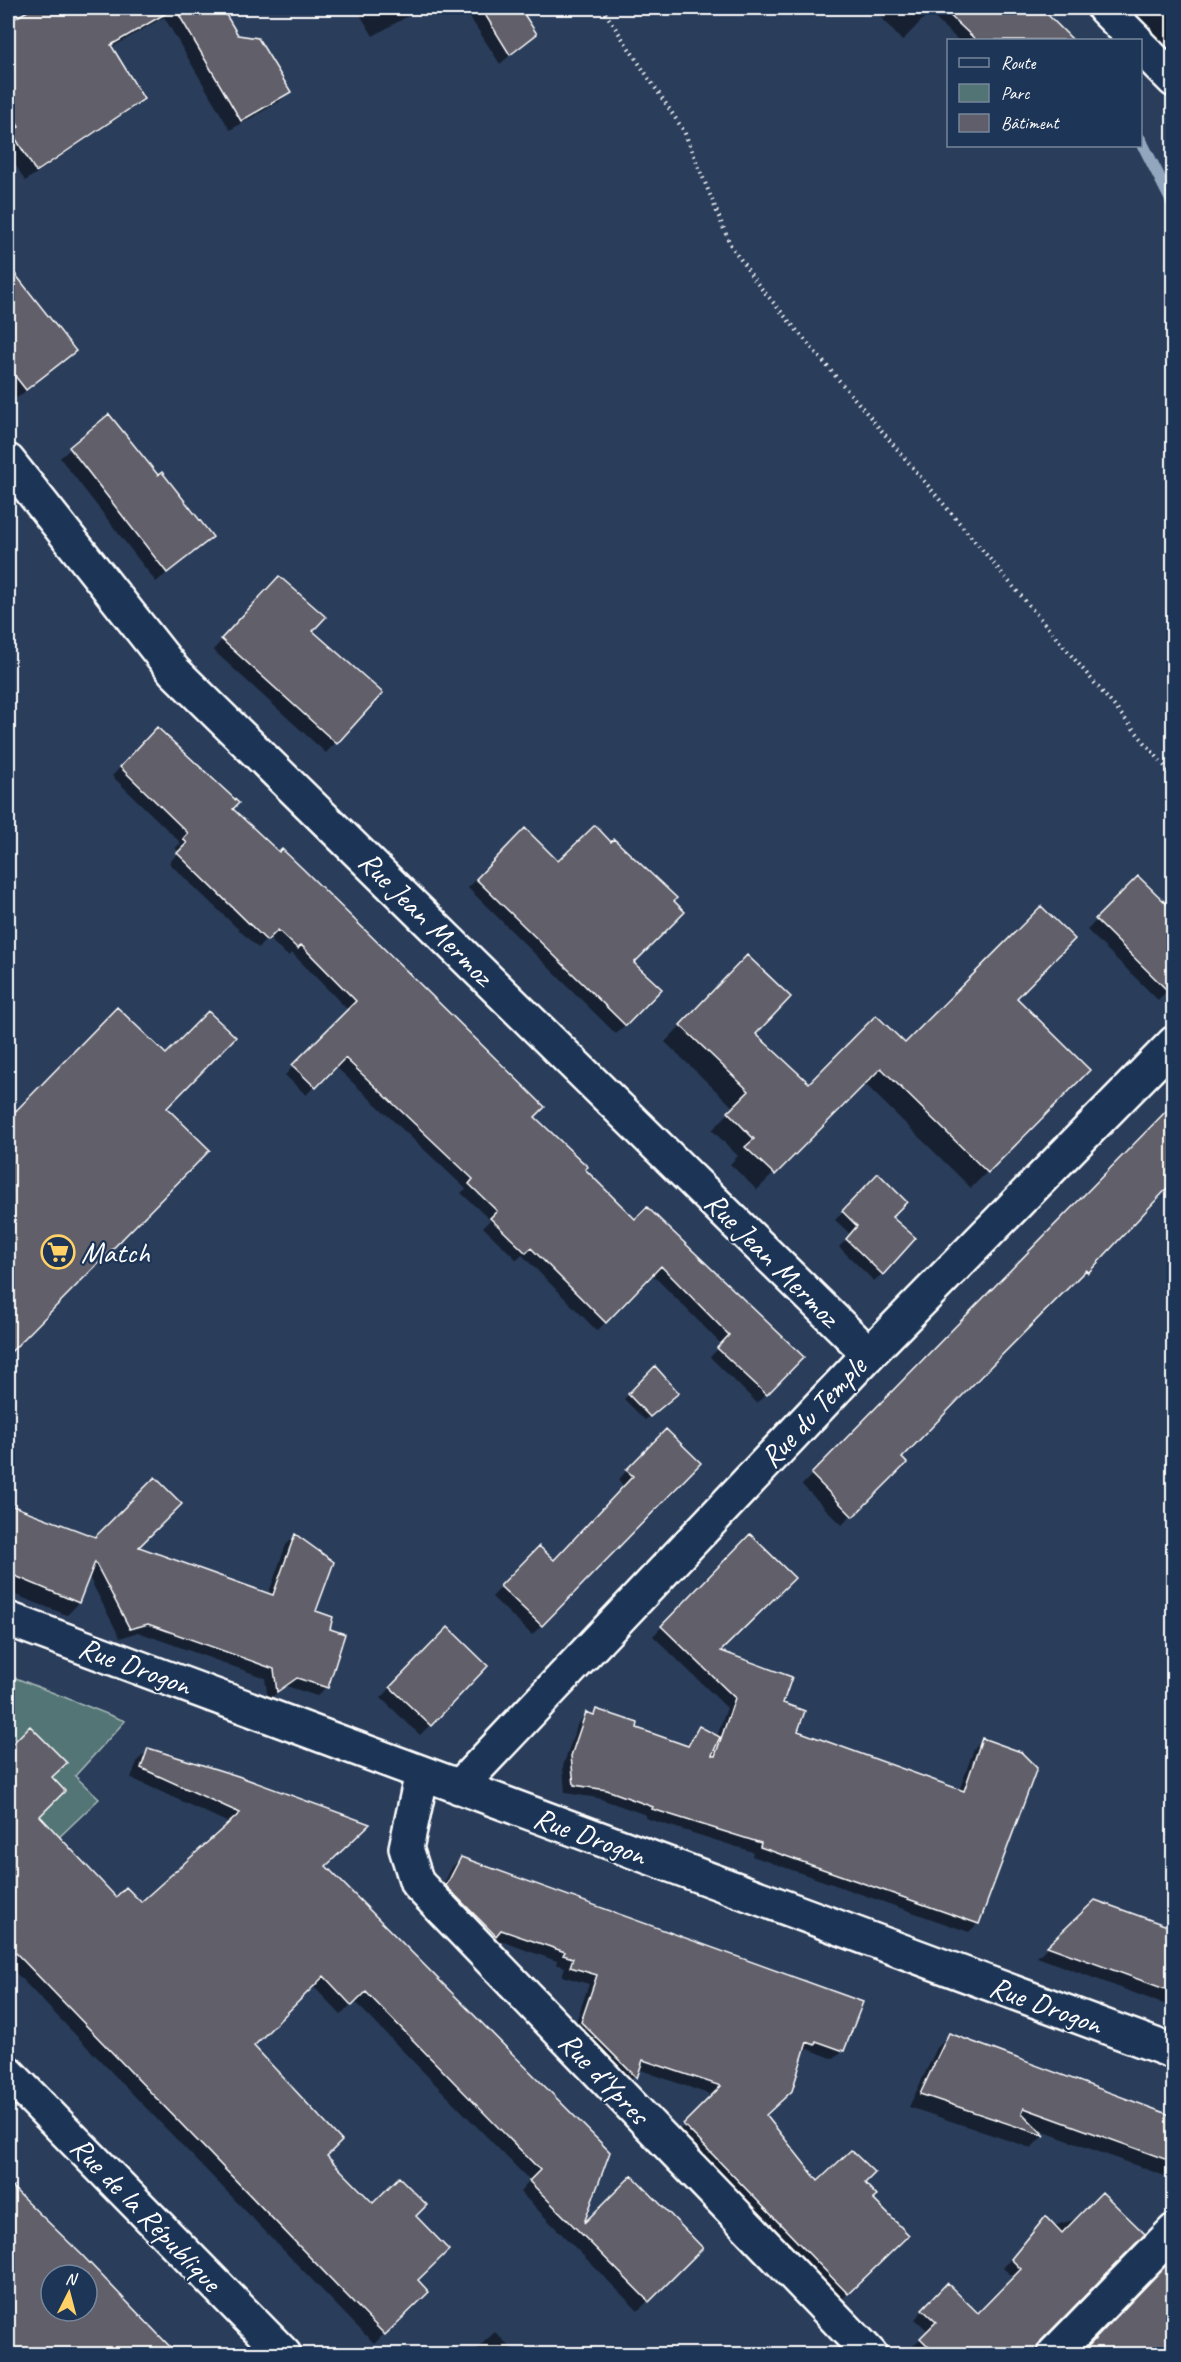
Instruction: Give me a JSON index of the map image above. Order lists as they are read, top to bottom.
{
  "streets": {
    "street": [
      "Rue Jean Mermoz",
      "Rue du Temple",
      "Rue Drogon",
      "Rue d'Ypres",
      "Rue de la République"
    ]
  },
  "crossings": [
    ["Rue Jean Mermoz", "Rue du Temple"],
    ["Rue du Temple", "Rue Drogon"],
    ["Rue Drogon", "Rue d'Ypres"]
  ],
  "places": {
    "supermarket": ["Match"]
  },
  "legend": ["Route", "Parc", "Bâtiment"],
  "north": "top"
}
